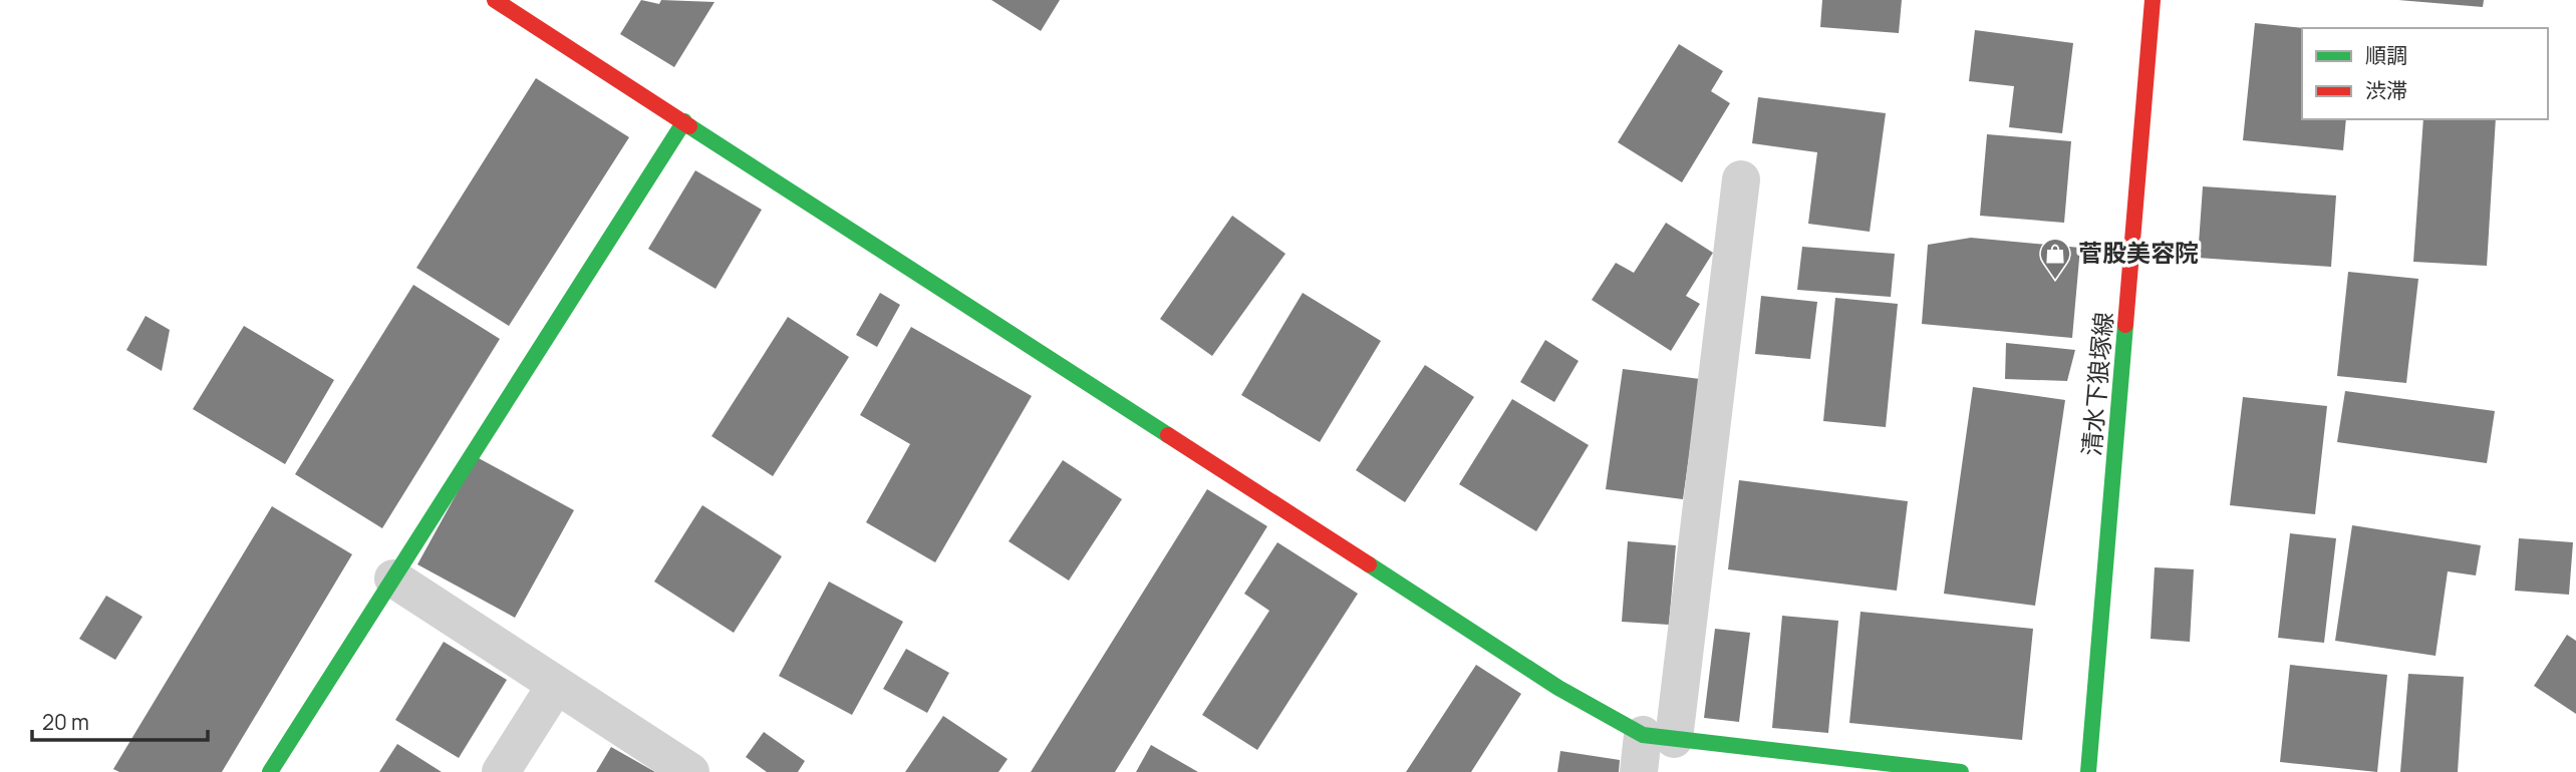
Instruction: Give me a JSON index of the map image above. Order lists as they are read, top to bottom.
{
  "streets": {
    "street": ["清水下狼塚線"]
  },
  "places": {
    "shop": ["菅股美容院"]
  },
  "legend": ["順調", "渋滞"],
  "scale_bar": "20 m"
}
